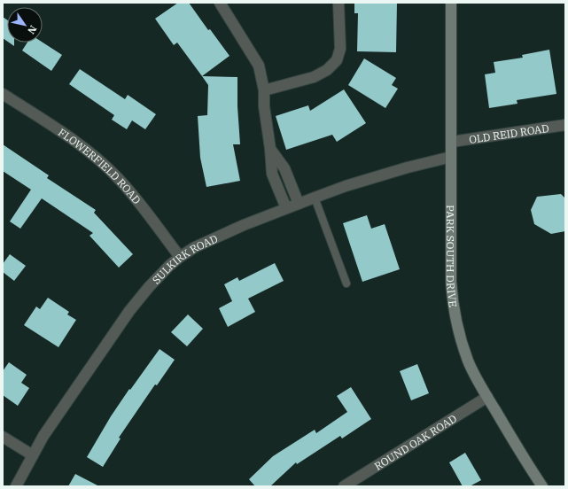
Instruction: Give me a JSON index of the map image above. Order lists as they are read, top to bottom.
{
  "streets": {
    "street": [
      "OLD REID ROAD",
      "FLOWERFIELD ROAD",
      "PARK SOUTH DRIVE",
      "SULKIRK ROAD",
      "ROUND OAK ROAD"
    ]
  },
  "crossings": [
    ["OLD REID ROAD", "PARK SOUTH DRIVE"],
    ["FLOWERFIELD ROAD", "SULKIRK ROAD"],
    ["PARK SOUTH DRIVE", "SULKIRK ROAD"],
    ["PARK SOUTH DRIVE", "ROUND OAK ROAD"]
  ],
  "north": "bottom right"
}
